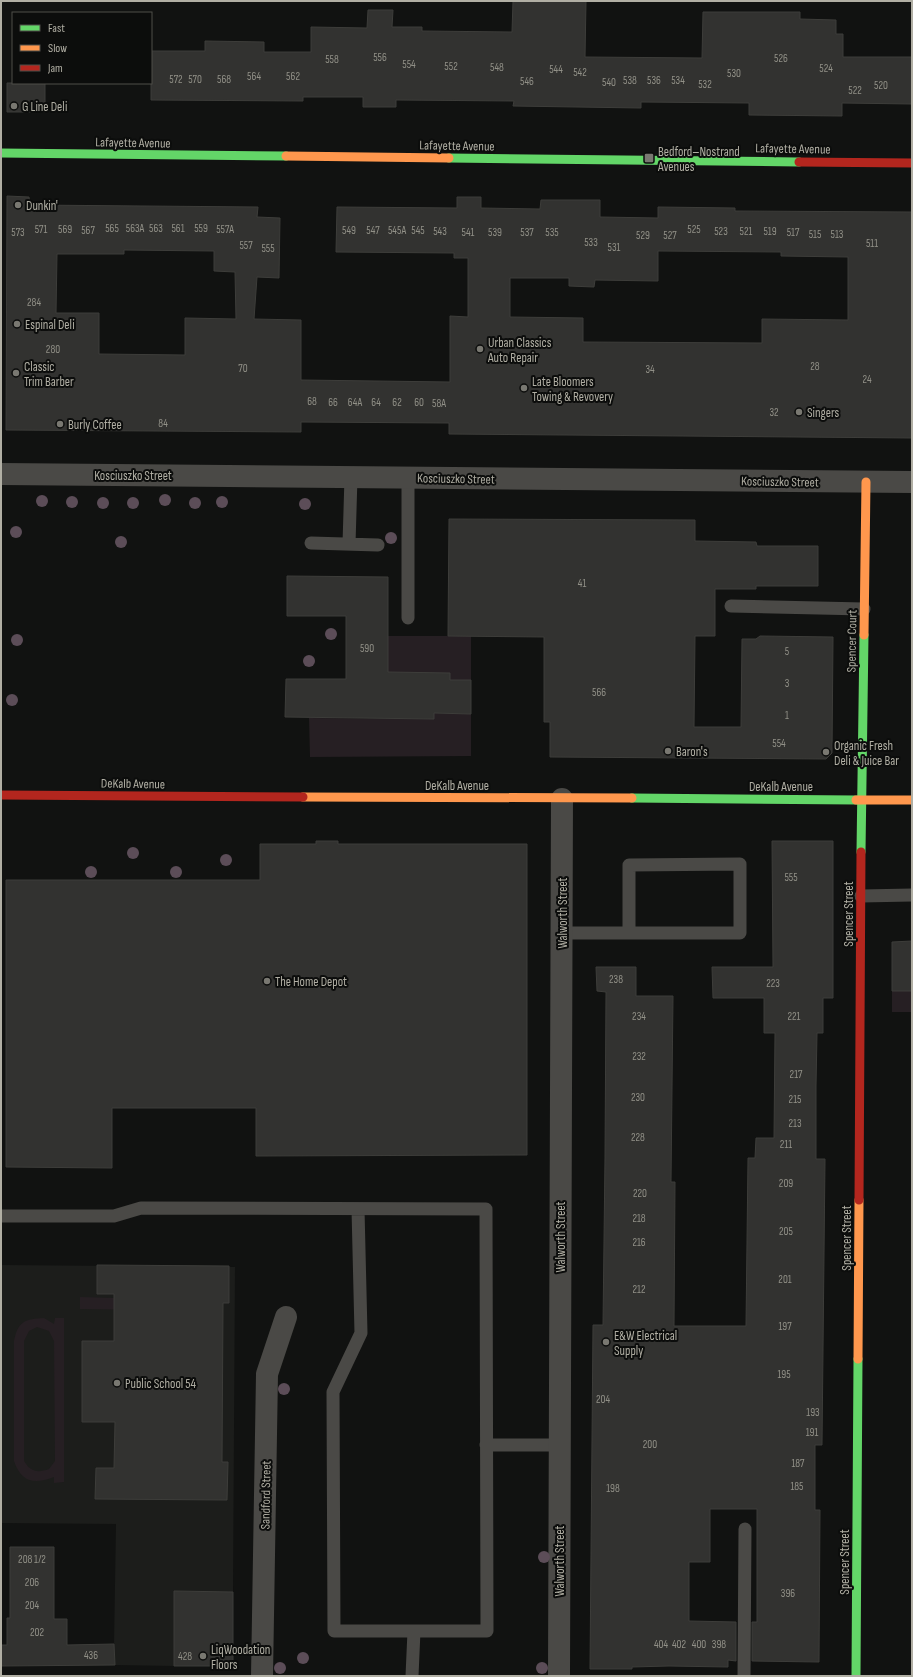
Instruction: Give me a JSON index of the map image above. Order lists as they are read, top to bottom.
{
  "streets": {
    "main road": [
      "Lafayette Avenue",
      "Spencer Court",
      "DeKalb Avenue",
      "Spencer Street"
    ],
    "street": ["Kosciuszko Street", "Walworth Street", "Sandford Street"]
  },
  "crossings": [
    ["Kosciuszko Street", "Spencer Court"],
    ["Spencer Court", "DeKalb Avenue"],
    ["Spencer Court", "Spencer Street"],
    ["DeKalb Avenue", "Walworth Street"],
    ["DeKalb Avenue", "Spencer Street"]
  ],
  "places": {
    "other": [
      "G Line Deli",
      "Dunkin'",
      "Espinal Deli",
      "Urban Classics Auto Repair",
      "Classic Trim Barber",
      "Late Bloomers Towing & Revovery",
      "Singers",
      "Burly Coffee",
      "Baron's",
      "Organic Fresh Deli & Juice Bar",
      "The Home Depot",
      "E&W Electrical Supply",
      "Public School 54",
      "LiqWoodation Floors"
    ],
    "transit": ["Bedford–Nostrand Avenues"]
  },
  "house_numbers": [
    "556",
    "526",
    "558",
    "554",
    "552",
    "548",
    "524",
    "544",
    "542",
    "530",
    "564",
    "562",
    "572",
    "570",
    "568",
    "538",
    "536",
    "534",
    "546",
    "540",
    "532",
    "520",
    "522",
    "565",
    "563A",
    "563",
    "561",
    "559",
    "571",
    "569",
    "557A",
    "525",
    "567",
    "549",
    "547",
    "545A",
    "545",
    "543",
    "523",
    "521",
    "519",
    "573",
    "541",
    "539",
    "537",
    "535",
    "517",
    "515",
    "513",
    "529",
    "527",
    "533",
    "511",
    "557",
    "531",
    "555",
    "284",
    "280",
    "28",
    "70",
    "34",
    "24",
    "68",
    "66",
    "64A",
    "64",
    "62",
    "60",
    "58A",
    "32",
    "84",
    "41",
    "590",
    "5",
    "3",
    "566",
    "1",
    "554",
    "555",
    "238",
    "223",
    "234",
    "221",
    "232",
    "217",
    "230",
    "215",
    "213",
    "228",
    "211",
    "209",
    "220",
    "218",
    "205",
    "216",
    "201",
    "212",
    "197",
    "195",
    "204",
    "193",
    "191",
    "200",
    "187",
    "185",
    "198",
    "208 1/2",
    "206",
    "396",
    "204",
    "202",
    "404",
    "402",
    "400",
    "398",
    "436",
    "428"
  ],
  "legend": ["Fast", "Slow", "Jam"]
}
